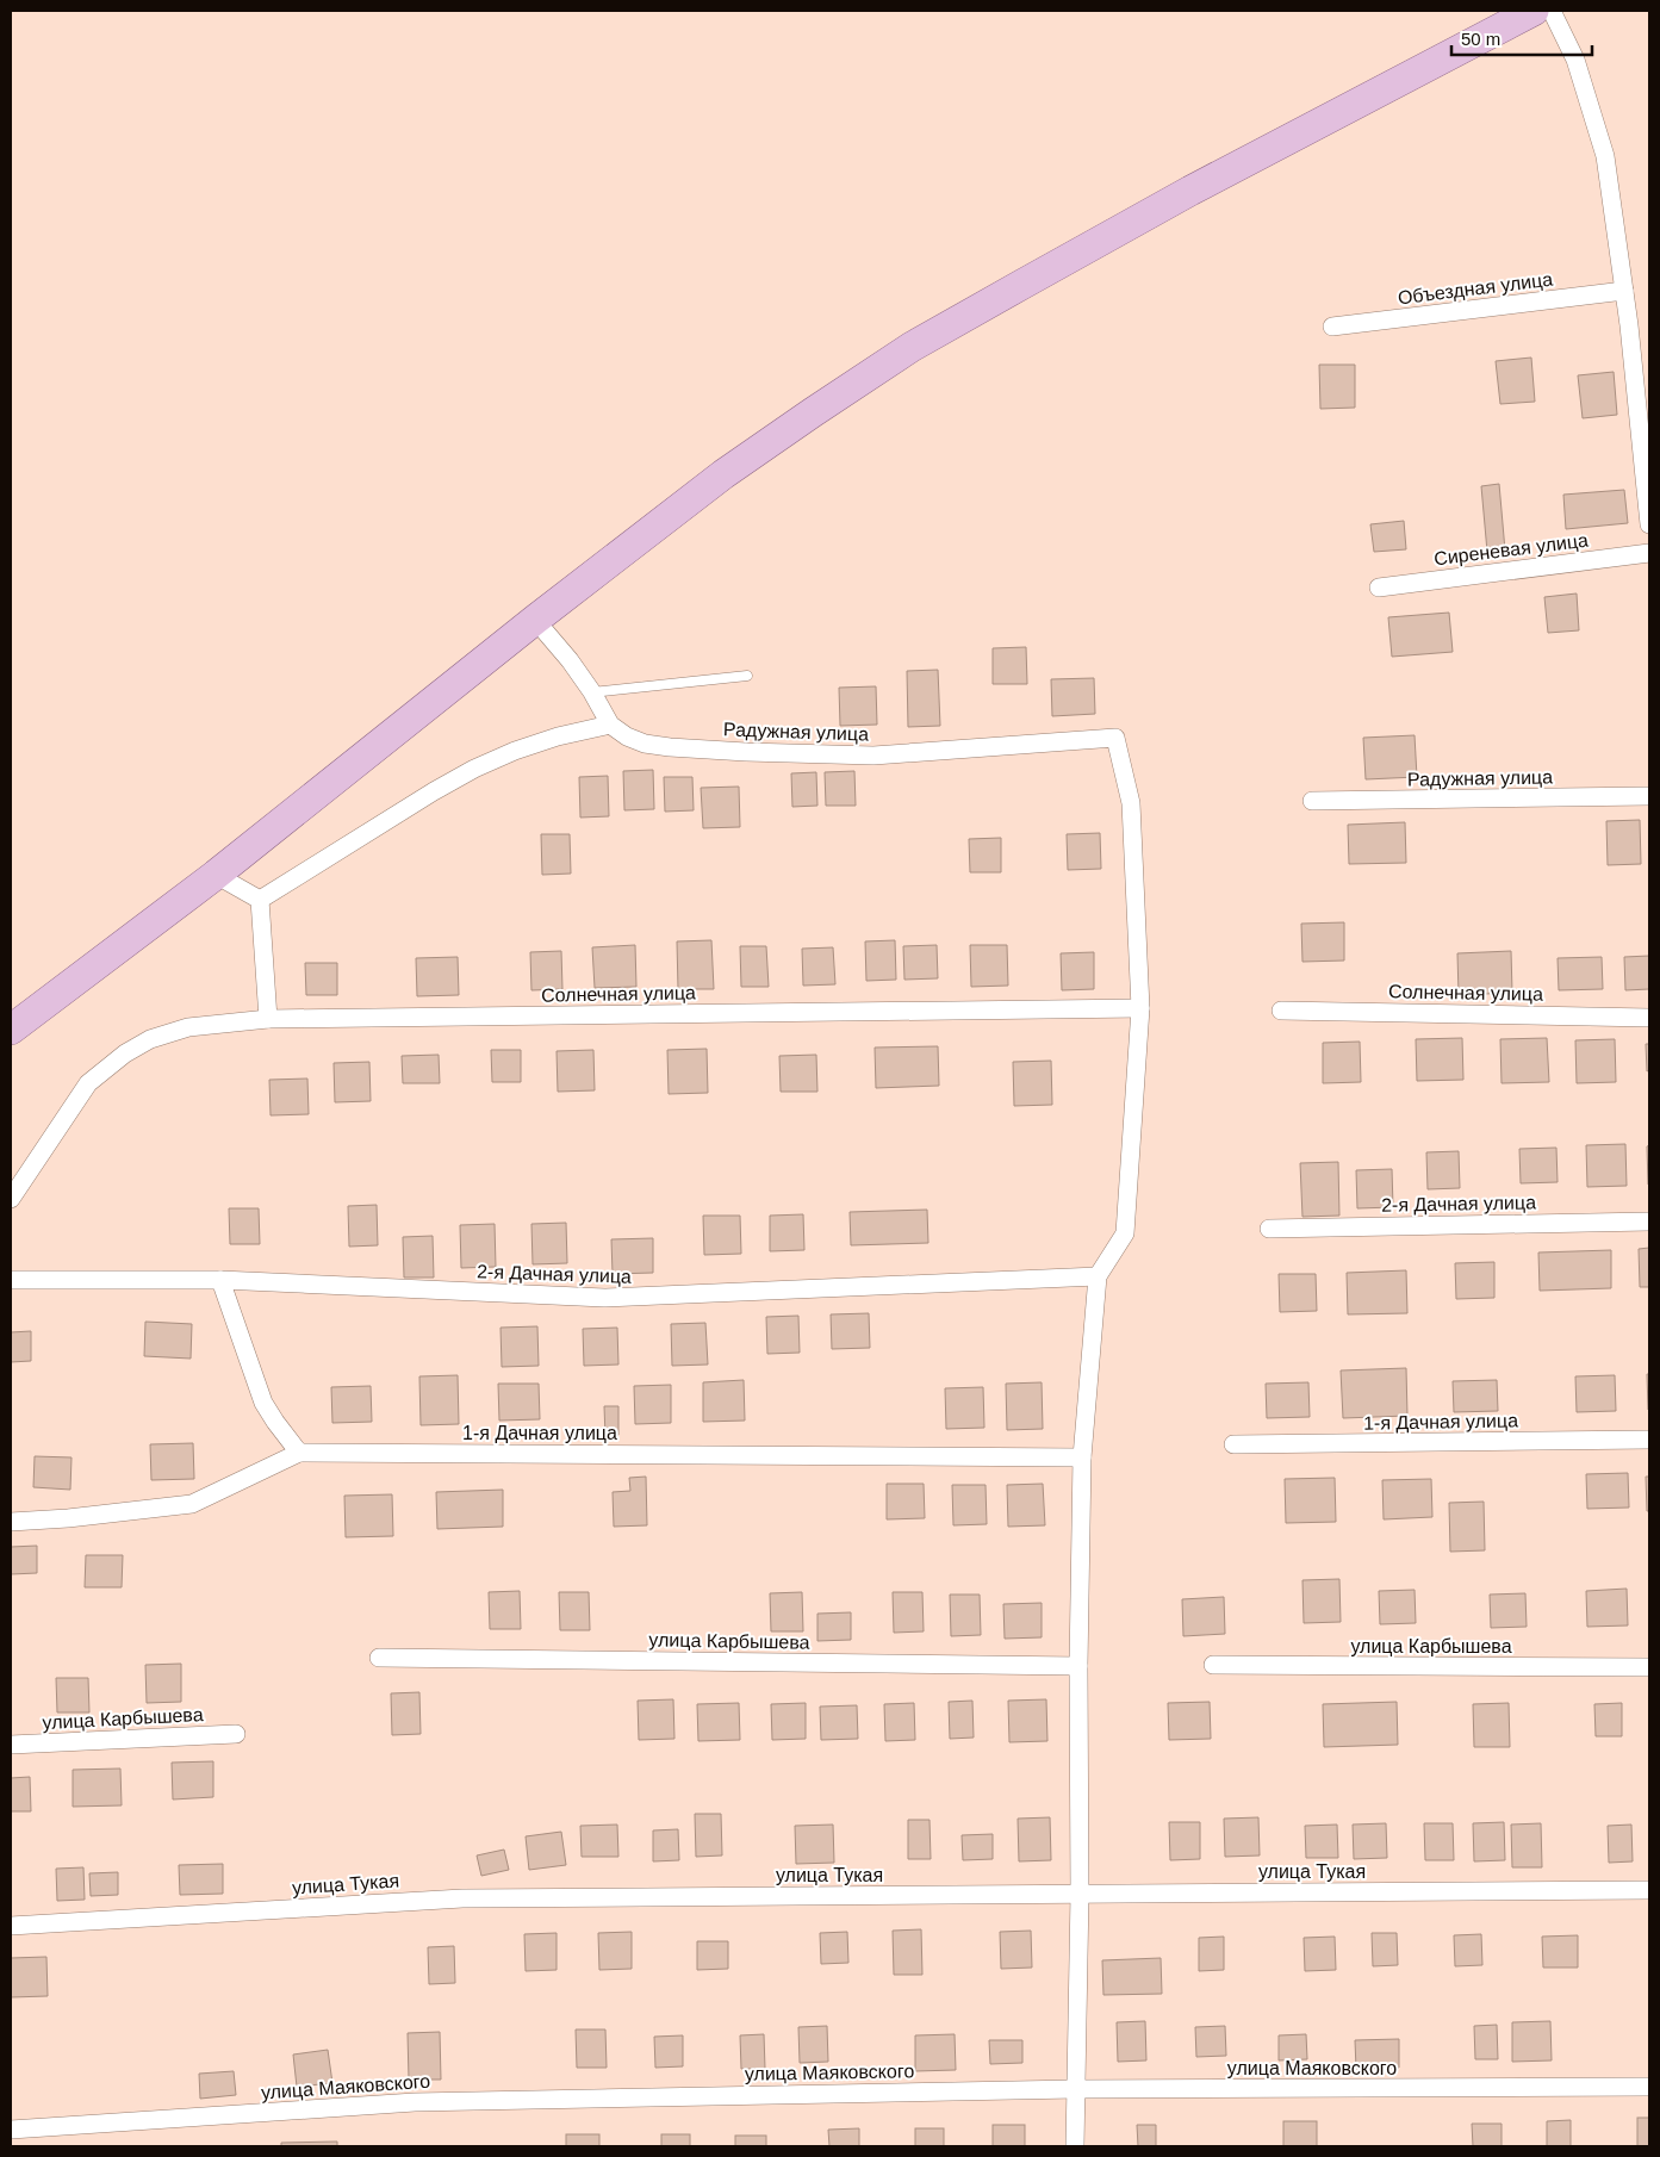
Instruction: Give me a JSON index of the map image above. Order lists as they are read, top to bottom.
{
  "streets": {
    "street": [
      "Объездная улица",
      "Сиреневая улица",
      "Радужная улица",
      "Солнечная улица",
      "2-я Дачная улица",
      "1-я Дачная улица",
      "улица Карбышева",
      "улица Тукая",
      "улица Маяковского"
    ]
  },
  "crossings": [
    ["Радужная улица", "Солнечная улица"]
  ],
  "scale_bar": "50 m"
}
